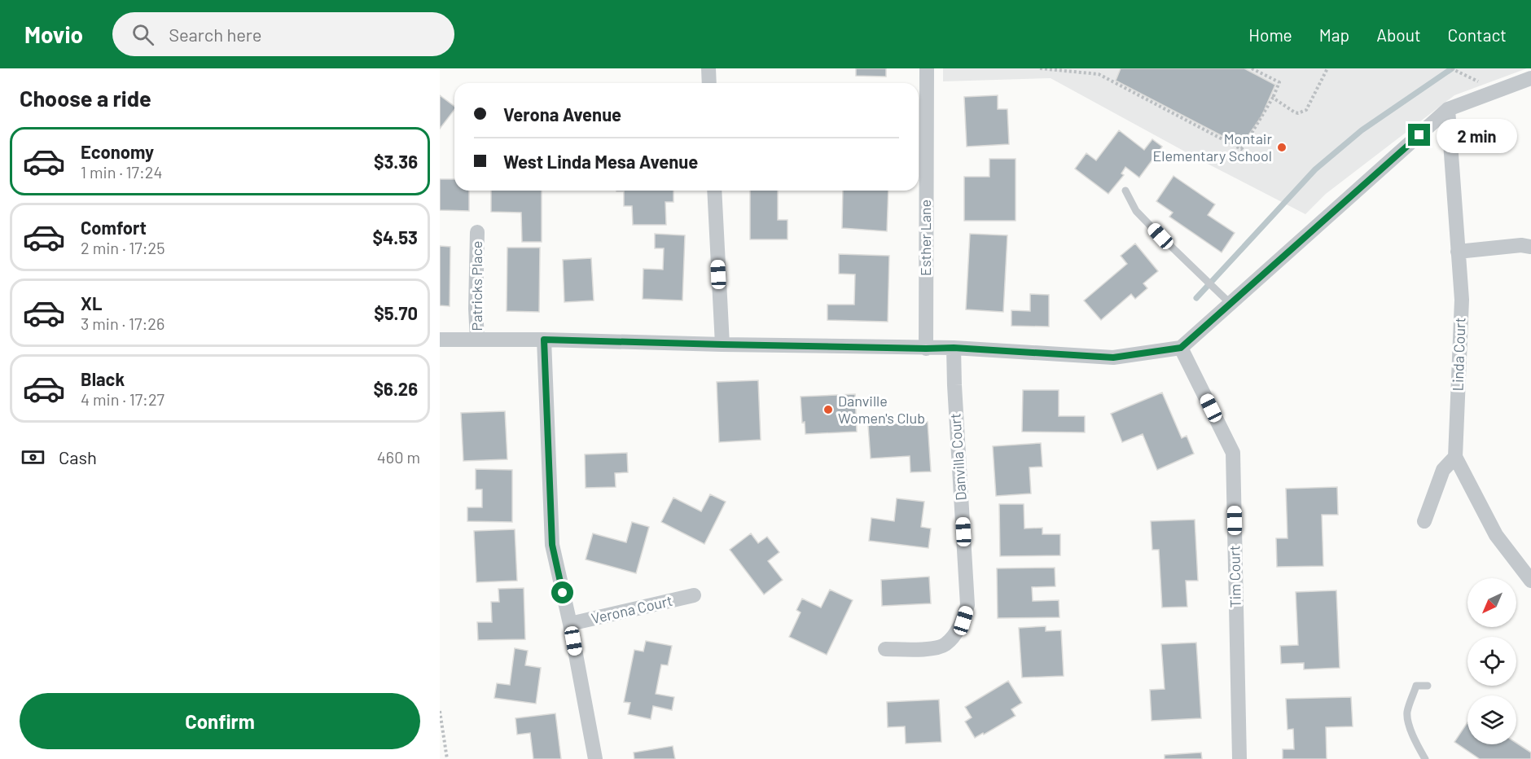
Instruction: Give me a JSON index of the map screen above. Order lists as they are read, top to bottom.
{
  "streets": {
    "street": [
      "Esther Lane",
      "Patricks Place",
      "Linda Court",
      "Danvilla Court",
      "Tim Court",
      "Verona Court"
    ]
  },
  "places": ["Montair Elementary School", "Danville Women's Club"],
  "north": "bottom left",
  "page": {
    "header": "Movio",
    "search": "Search here",
    "nav": [
      "Home",
      "Map",
      "About",
      "Contact"
    ],
    "heading": "Choose a ride",
    "banner": ["Verona Avenue", "West Linda Mesa Avenue"],
    "bubble": "2 min",
    "list": [
      {
        "name": "Economy",
        "note": "1 min · 17:24",
        "value": "$3.36"
      },
      {
        "name": "Comfort",
        "note": "2 min · 17:25",
        "value": "$4.53"
      },
      {
        "name": "XL",
        "note": "3 min · 17:26",
        "value": "$5.70"
      },
      {
        "name": "Black",
        "note": "4 min · 17:27",
        "value": "$6.26"
      }
    ],
    "pay": ["Cash", "460 m"],
    "buttons": "Confirm"
  }
}
